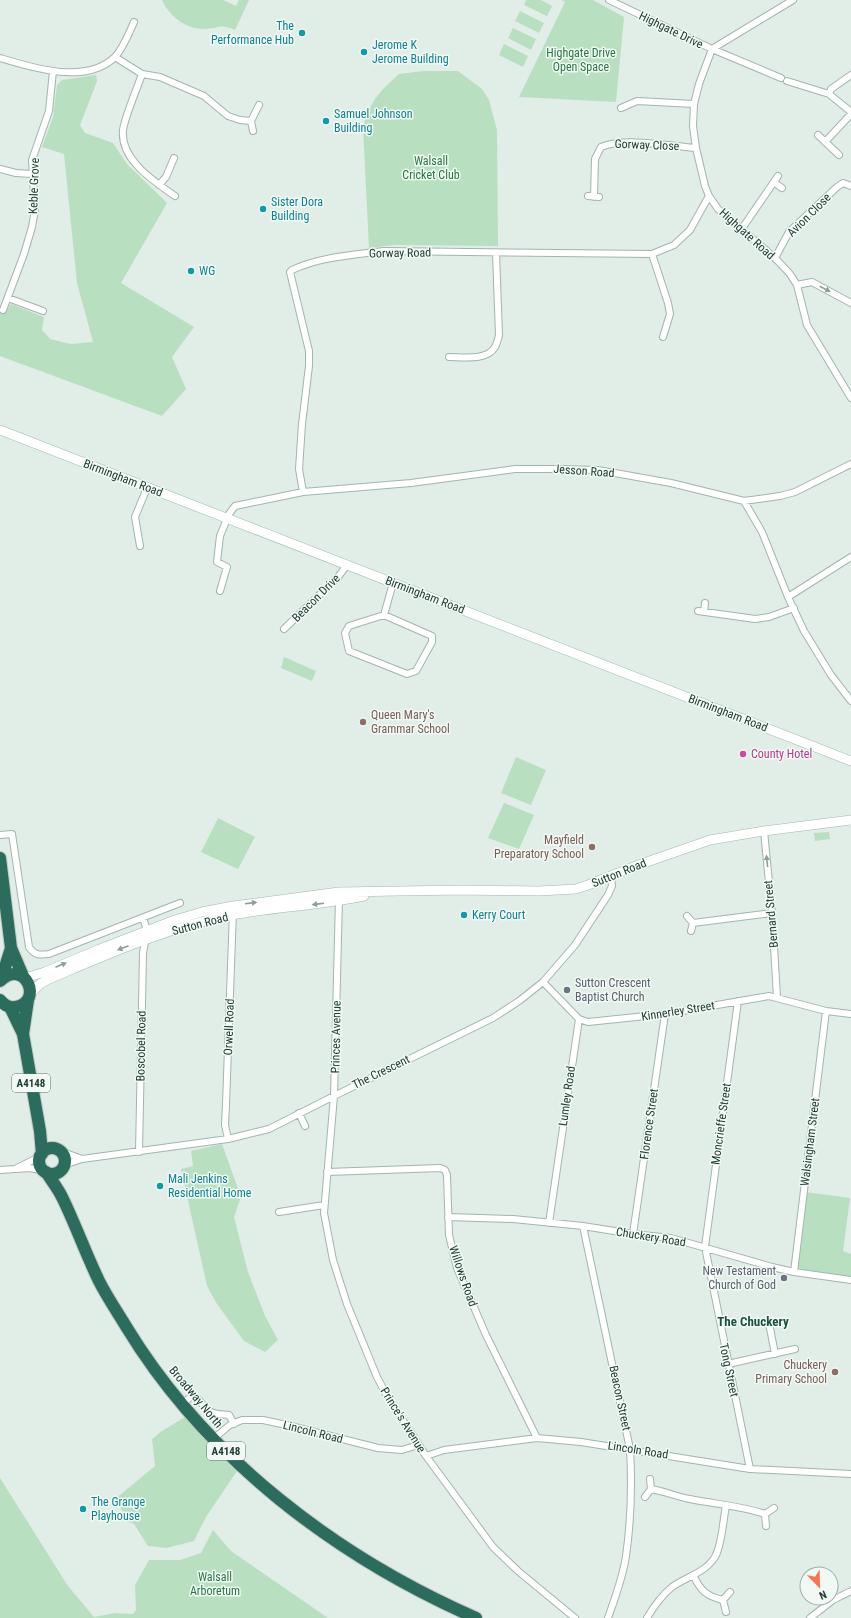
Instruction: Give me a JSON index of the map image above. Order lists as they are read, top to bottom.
{
  "streets": {
    "highway": ["A4148", "Broadway North"],
    "street": [
      "Highgate Drive",
      "Gorway Close",
      "Keble Grove",
      "Avion Close",
      "Highgate Road",
      "Gorway Road",
      "Jesson Road",
      "Birmingham Road",
      "Beacon Drive",
      "Sutton Road",
      "Bernard Street",
      "Kinnerley Street",
      "Orwell Road",
      "Princes Avenue",
      "Boscobel Road",
      "The Crescent",
      "Lumley Road",
      "Florence Street",
      "Moncrieffe Street",
      "Walsingham Street",
      "Chuckery Road",
      "Willows Road",
      "Tong Street",
      "Beacon Street",
      "Prince's Avenue",
      "Lincoln Road"
    ]
  },
  "crossings": [
    ["Highgate Drive", "Highgate Road"],
    ["Gorway Close", "Highgate Road"],
    ["Avion Close", "Highgate Road"],
    ["Highgate Road", "Gorway Road"],
    ["Gorway Road", "Jesson Road"],
    ["Jesson Road", "Birmingham Road"],
    ["Birmingham Road", "Beacon Drive"],
    ["Sutton Road", "Bernard Street"],
    ["Sutton Road", "Orwell Road"],
    ["Sutton Road", "Princes Avenue"],
    ["Sutton Road", "Boscobel Road"],
    ["Sutton Road", "The Crescent"],
    ["Sutton Road", "A4148"],
    ["Bernard Street", "Kinnerley Street"],
    ["Kinnerley Street", "Lumley Road"],
    ["Kinnerley Street", "Florence Street"],
    ["Kinnerley Street", "Moncrieffe Street"],
    ["Kinnerley Street", "Walsingham Street"],
    ["Orwell Road", "The Crescent"],
    ["Princes Avenue", "The Crescent"],
    ["Princes Avenue", "Willows Road"],
    ["Princes Avenue", "Prince's Avenue"],
    ["Boscobel Road", "The Crescent"],
    ["The Crescent", "Broadway North"],
    ["Lumley Road", "Chuckery Road"],
    ["Florence Street", "Chuckery Road"],
    ["Moncrieffe Street", "Chuckery Road"],
    ["Moncrieffe Street", "Tong Street"],
    ["Walsingham Street", "Chuckery Road"],
    ["Chuckery Road", "Willows Road"],
    ["Chuckery Road", "Tong Street"],
    ["Chuckery Road", "Beacon Street"],
    ["Willows Road", "Prince's Avenue"],
    ["Willows Road", "Lincoln Road"],
    ["Tong Street", "Lincoln Road"],
    ["Broadway North", "Lincoln Road"],
    ["Beacon Street", "Lincoln Road"],
    ["Prince's Avenue", "Lincoln Road"]
  ],
  "one_way": ["Bernard Street"],
  "districts": ["The Chuckery"],
  "parks": ["Highgate Drive Open Space", "Walsall Cricket Club", "Walsall Arboretum"],
  "places": [
    "The Performance Hub",
    "Jerome K Jerome Building",
    "Samuel Johnson Building",
    "Sister Dora Building",
    "WG",
    "Queen Mary's Grammar School",
    "County Hotel",
    "Mayfield Preparatory School",
    "Kerry Court",
    "Sutton Crescent Baptist Church",
    "Mali Jenkins Residential Home",
    "New Testament Church of God",
    "Chuckery Primary School",
    "The Grange Playhouse"
  ],
  "north": "bottom right"
}
